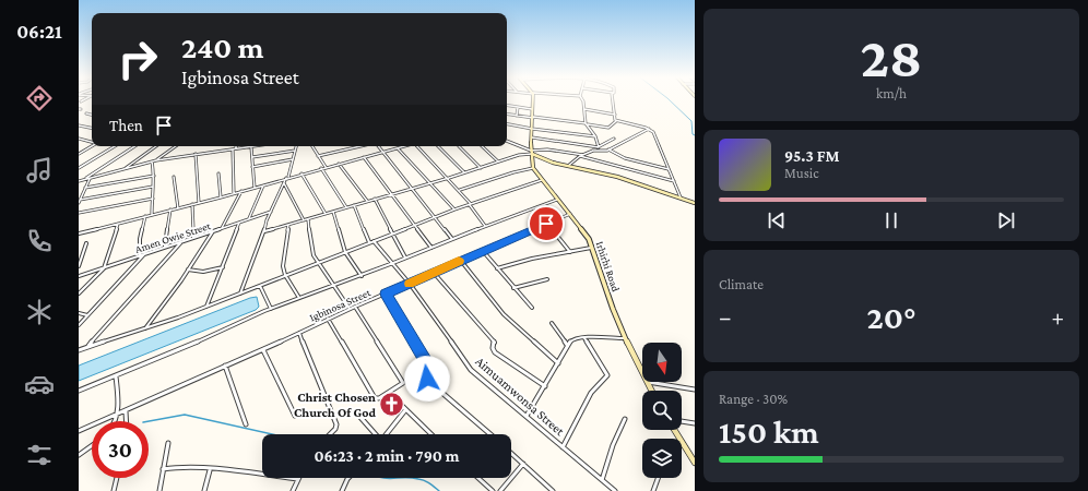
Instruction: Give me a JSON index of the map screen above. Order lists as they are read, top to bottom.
{
  "streets": {
    "street": [
      "Amen Owie Street",
      "Irhirhi Road",
      "Igbinosa Street",
      "Aimuamwonsa Street"
    ]
  },
  "crossings": [
    ["Irhirhi Road", "Igbinosa Street"],
    ["Igbinosa Street", "Aimuamwonsa Street"]
  ],
  "places": {
    "church": ["Christ Chosen Church Of God"]
  },
  "north": "bottom",
  "page": {
    "tabs": "06:21",
    "tile": [
      ["28", "km/h"],
      "Climate",
      ["Range · 30%", "150 km"]
    ],
    "turn": ["240 m", "Igbinosa Street"],
    "then": "Then",
    "song": ["95.3 FM", "Music"],
    "heat": ["−", "20°", "+"],
    "limit": "30",
    "trip": "06:23 · 2 min · 790 m"
  }
}
